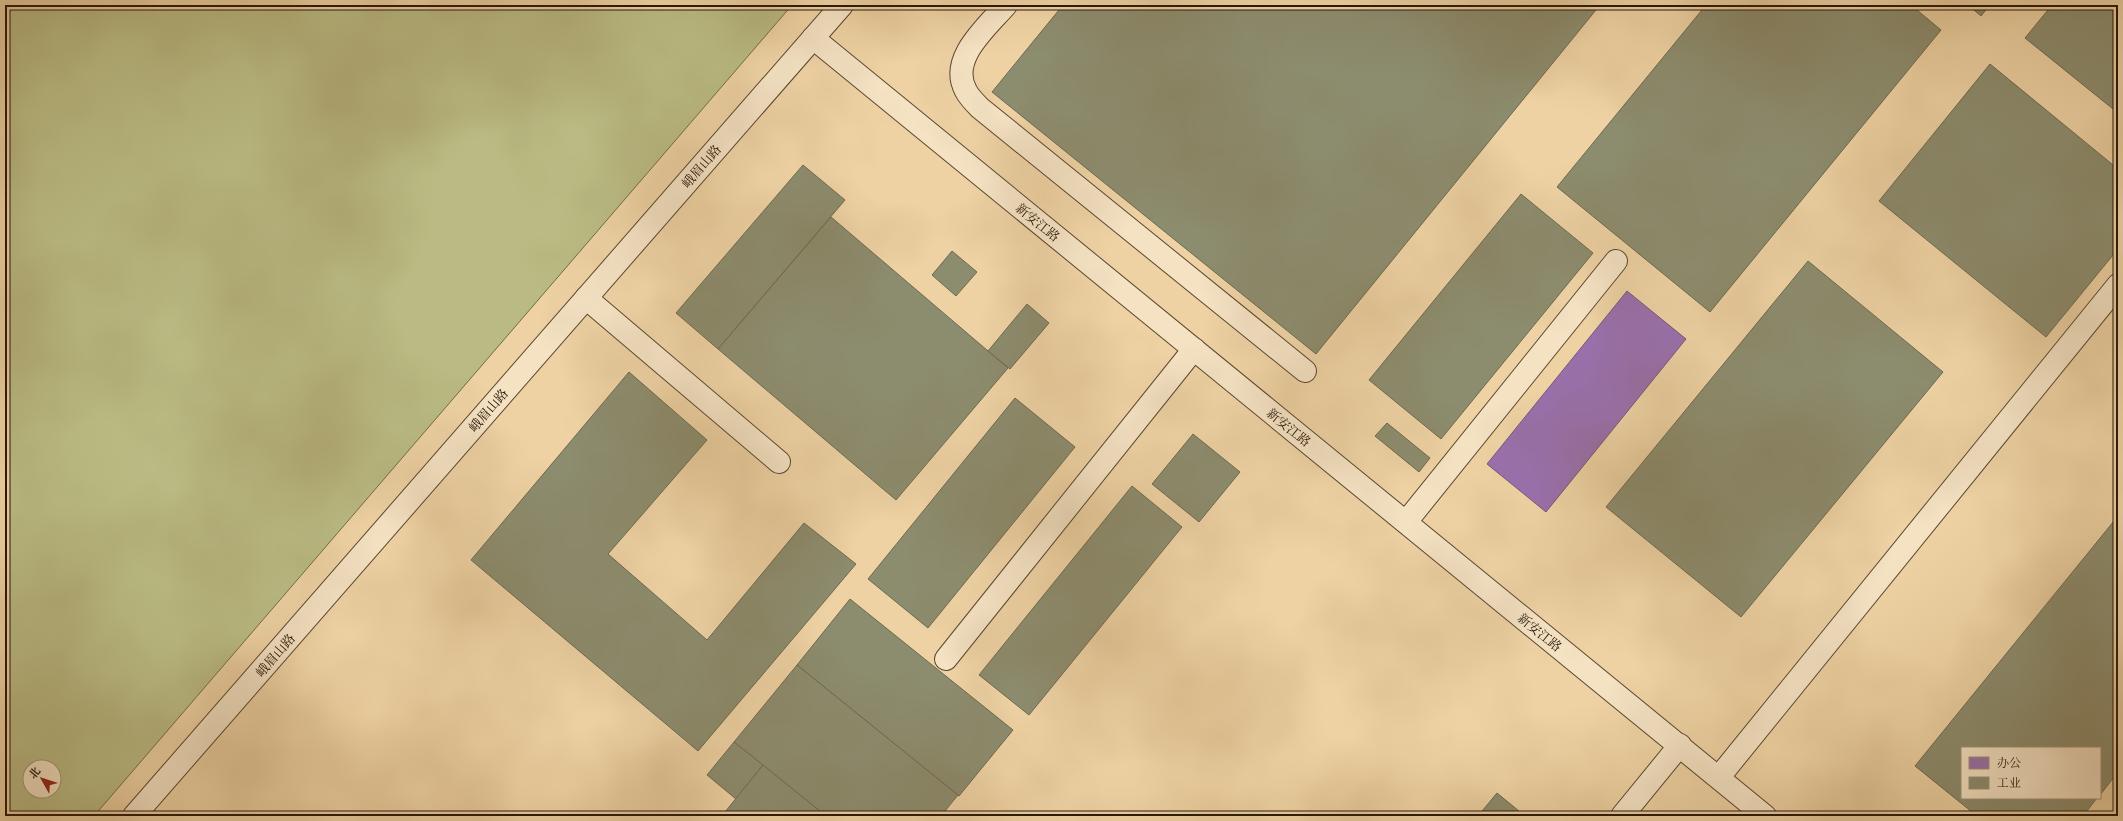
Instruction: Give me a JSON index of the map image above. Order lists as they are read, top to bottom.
{
  "streets": {
    "street": ["峨眉山路", "新安江路"]
  },
  "crossings": [
    ["峨眉山路", "新安江路"]
  ],
  "legend": ["办公", "工业"],
  "north": "top left"
}
